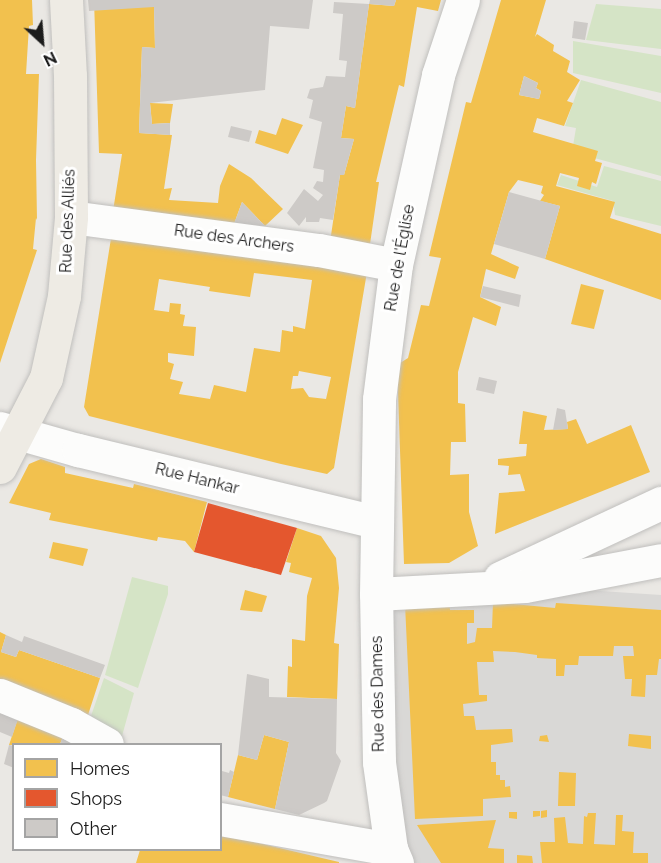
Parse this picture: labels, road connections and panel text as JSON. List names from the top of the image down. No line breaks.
{"streets":{"main road":["Rue des Alliés"],"street":["Rue des Archers","Rue de l'Église","Rue Hankar","Rue des Dames"]},"crossings":[["Rue des Alliés","Rue des Archers"],["Rue des Alliés","Rue Hankar"],["Rue des Archers","Rue de l'Église"],["Rue de l'Église","Rue Hankar"],["Rue de l'Église","Rue des Dames"],["Rue Hankar","Rue des Dames"]],"legend":["Homes","Shops","Other"],"north":"bottom right"}
